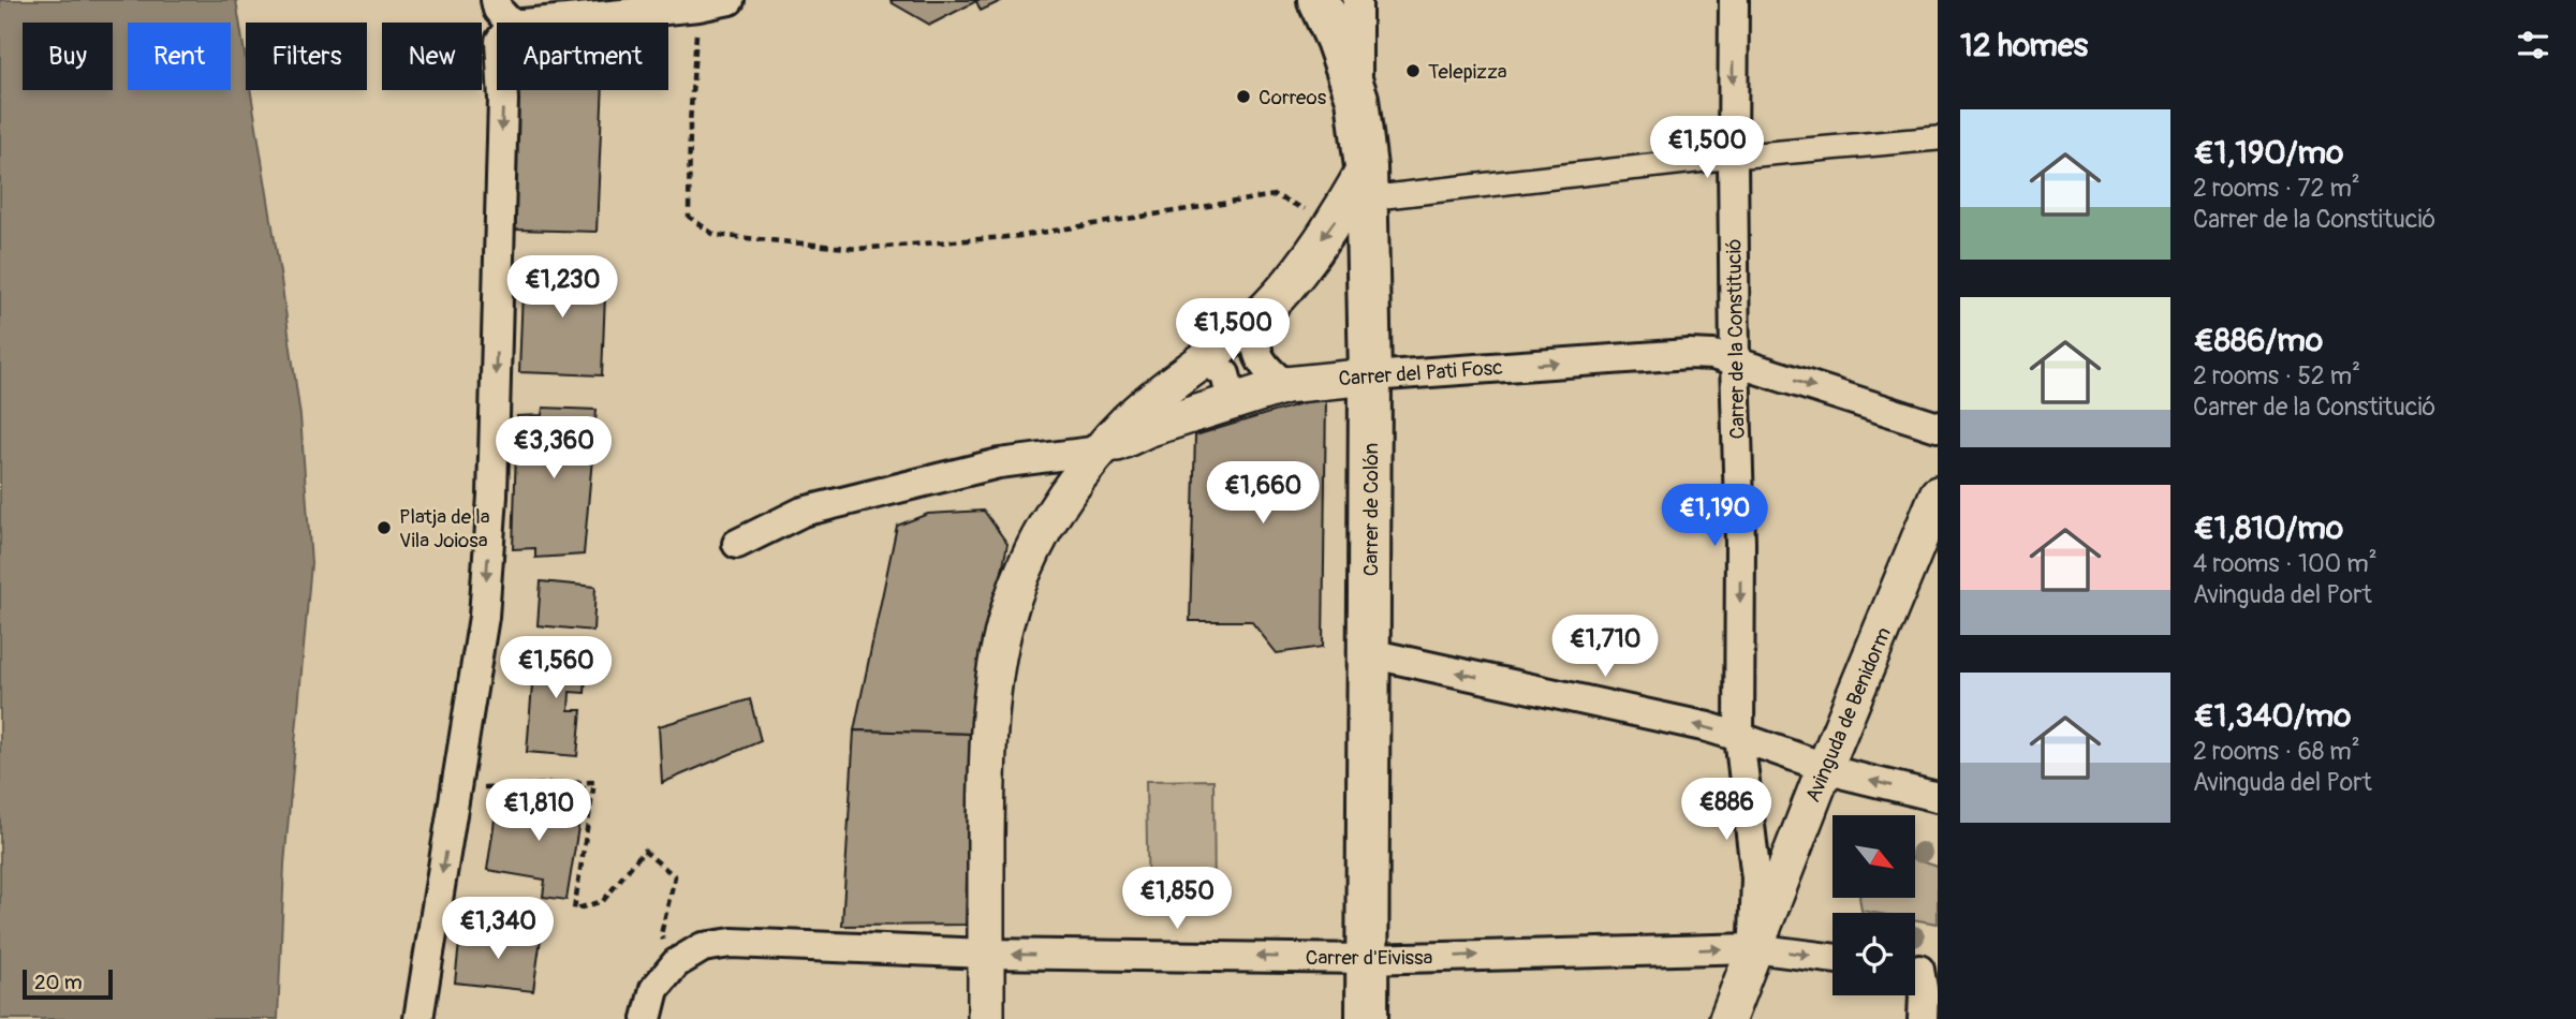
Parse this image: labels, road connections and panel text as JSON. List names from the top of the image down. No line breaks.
{"streets":{"main road":["Carrer de Colón"],"street":["Carrer de la Constitució","Carrer del Pati Fosc","Avinguda de Benidorm","Carrer d'Eivissa"]},"crossings":[["Carrer de la Constitució","Carrer del Pati Fosc"],["Carrer de la Constitució","Avinguda de Benidorm"],["Carrer de la Constitució","Carrer d'Eivissa"],["Carrer del Pati Fosc","Carrer de Colón"],["Carrer de Colón","Carrer d'Eivissa"],["Avinguda de Benidorm","Carrer d'Eivissa"]],"one_way":["Carrer de la Constitució"],"places":["Telepizza","Correos","Platja de la Vila Joiosa"],"scale_bar":"20 m","north":"bottom right","page":{"heading":"12 homes","chip":["Buy","Rent","Filters","New","Apartment"],"list":[{"name":"€1,190/mo","note":"2 rooms · 72 m² · Carrer de la Constitució"},{"name":"€886/mo","note":"2 rooms · 52 m² · Carrer de la Constitució"},{"name":"€1,810/mo","note":"4 rooms · 100 m² · Avinguda del Port"},{"name":"€1,340/mo","note":"2 rooms · 68 m² · Avinguda del Port"}],"price":["€1,500","€1,230","€1,500","€3,360","€1,660","€1,190","€1,710","€1,560","€886","€1,810","€1,850","€1,340"],"scale":"20 m"}}
